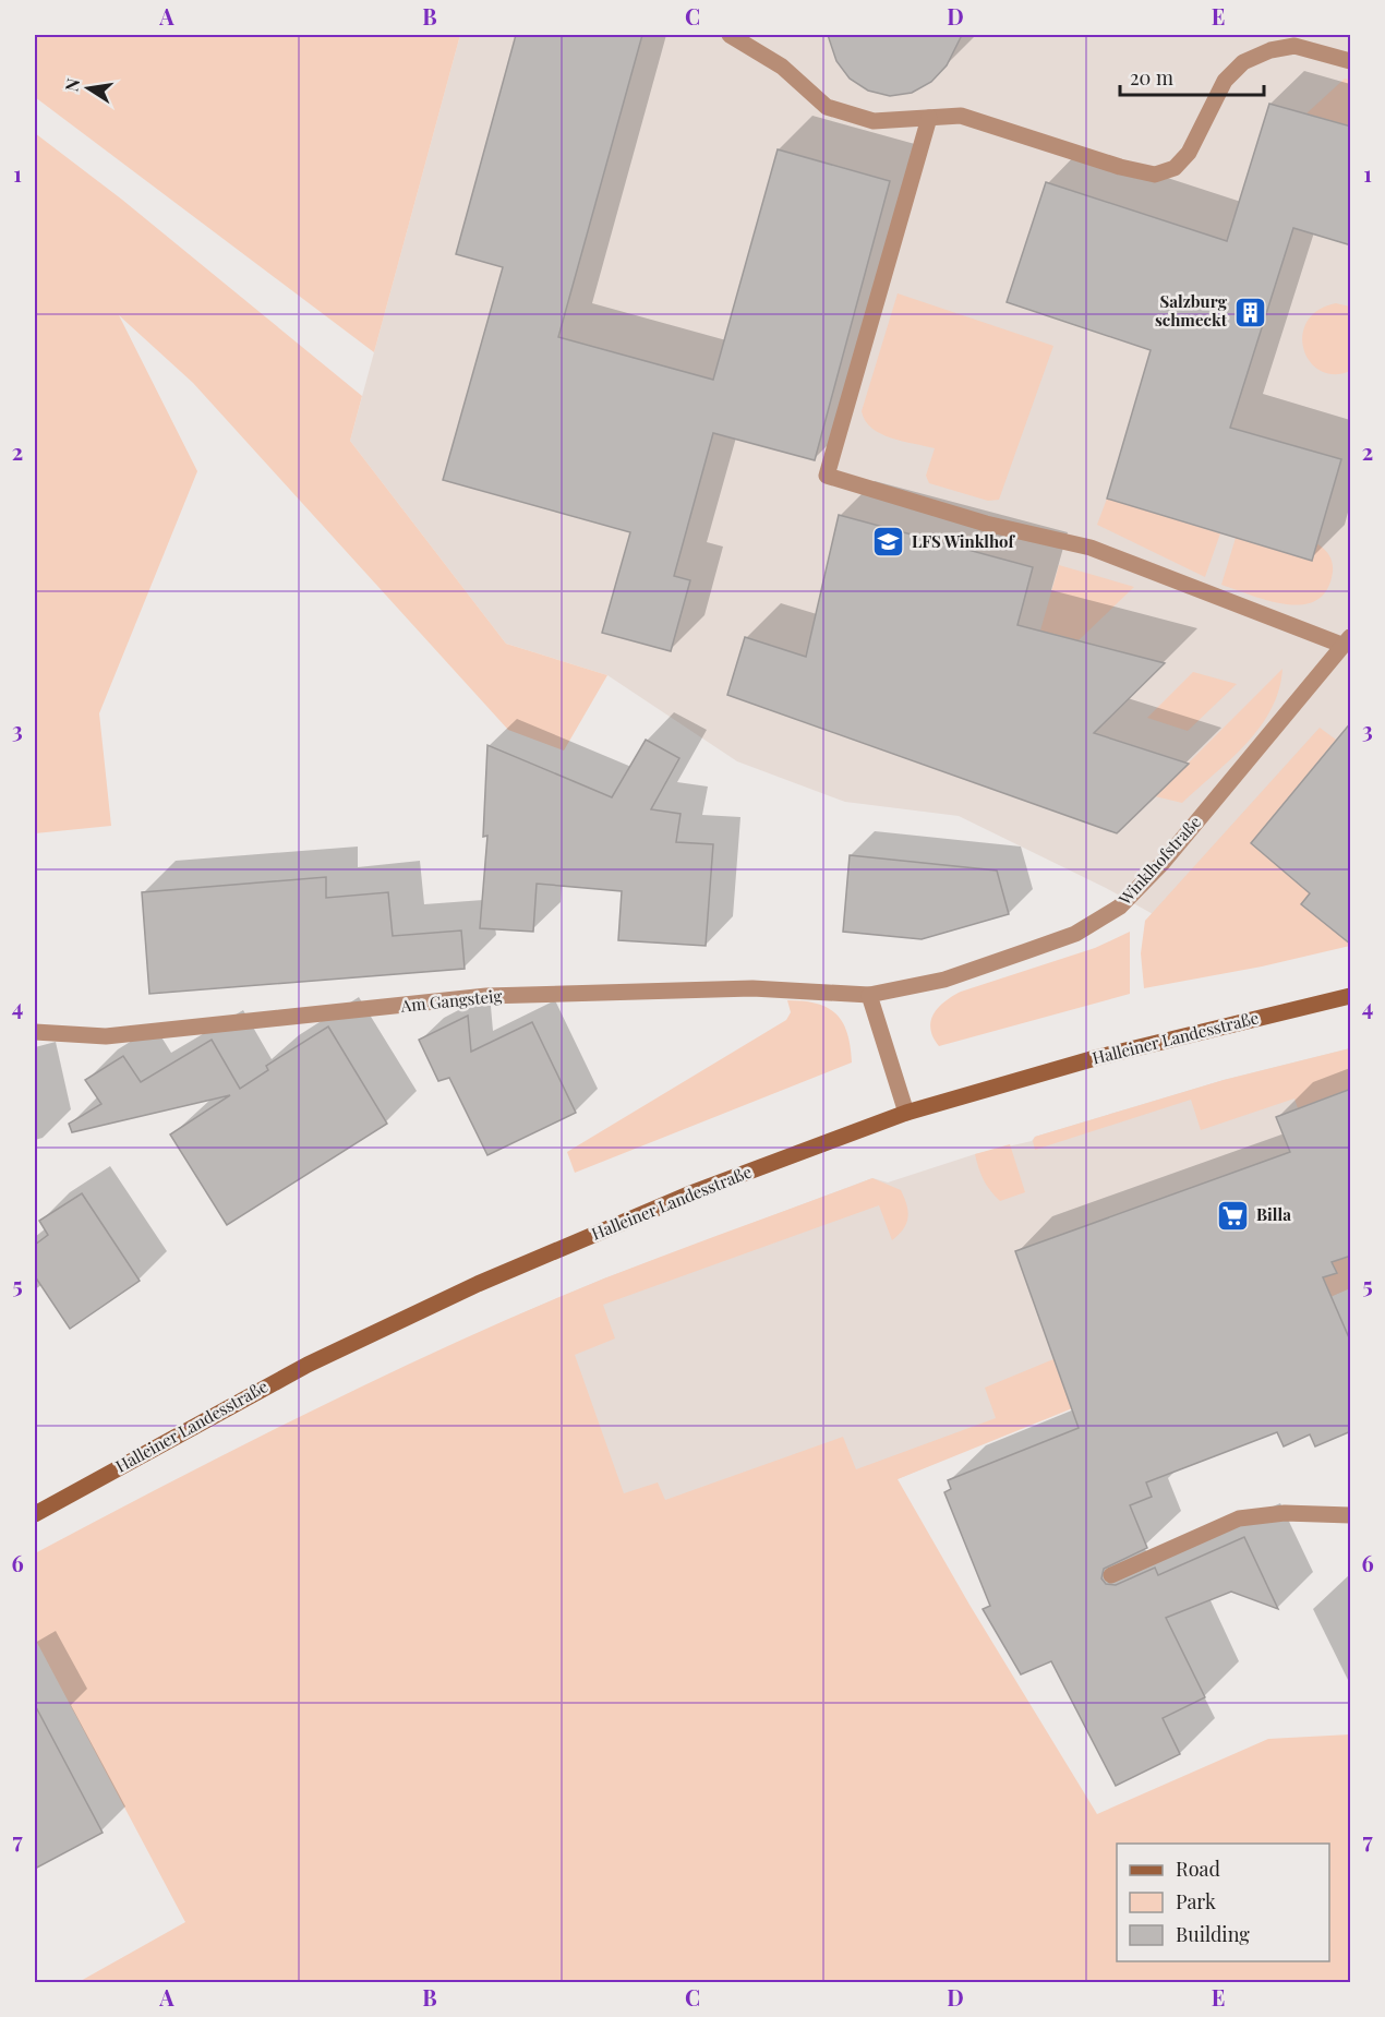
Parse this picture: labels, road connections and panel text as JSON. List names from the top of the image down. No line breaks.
{"streets":{"main road":["Halleiner Landesstraße"],"street":["Winklhofstraße","Am Gangsteig"]},"crossings":[["Winklhofstraße","Am Gangsteig"]],"places":{"building":["Salzburg schmeckt"],"school or university":["LFS Winklhof"],"supermarket":["Billa"]},"legend":["Road","Park","Building"],"scale_bar":"20 m","north":"left","grid":{"columns":["A","B","C","D","E"],"rows":["1","2","3","4","5","6","7"]}}
